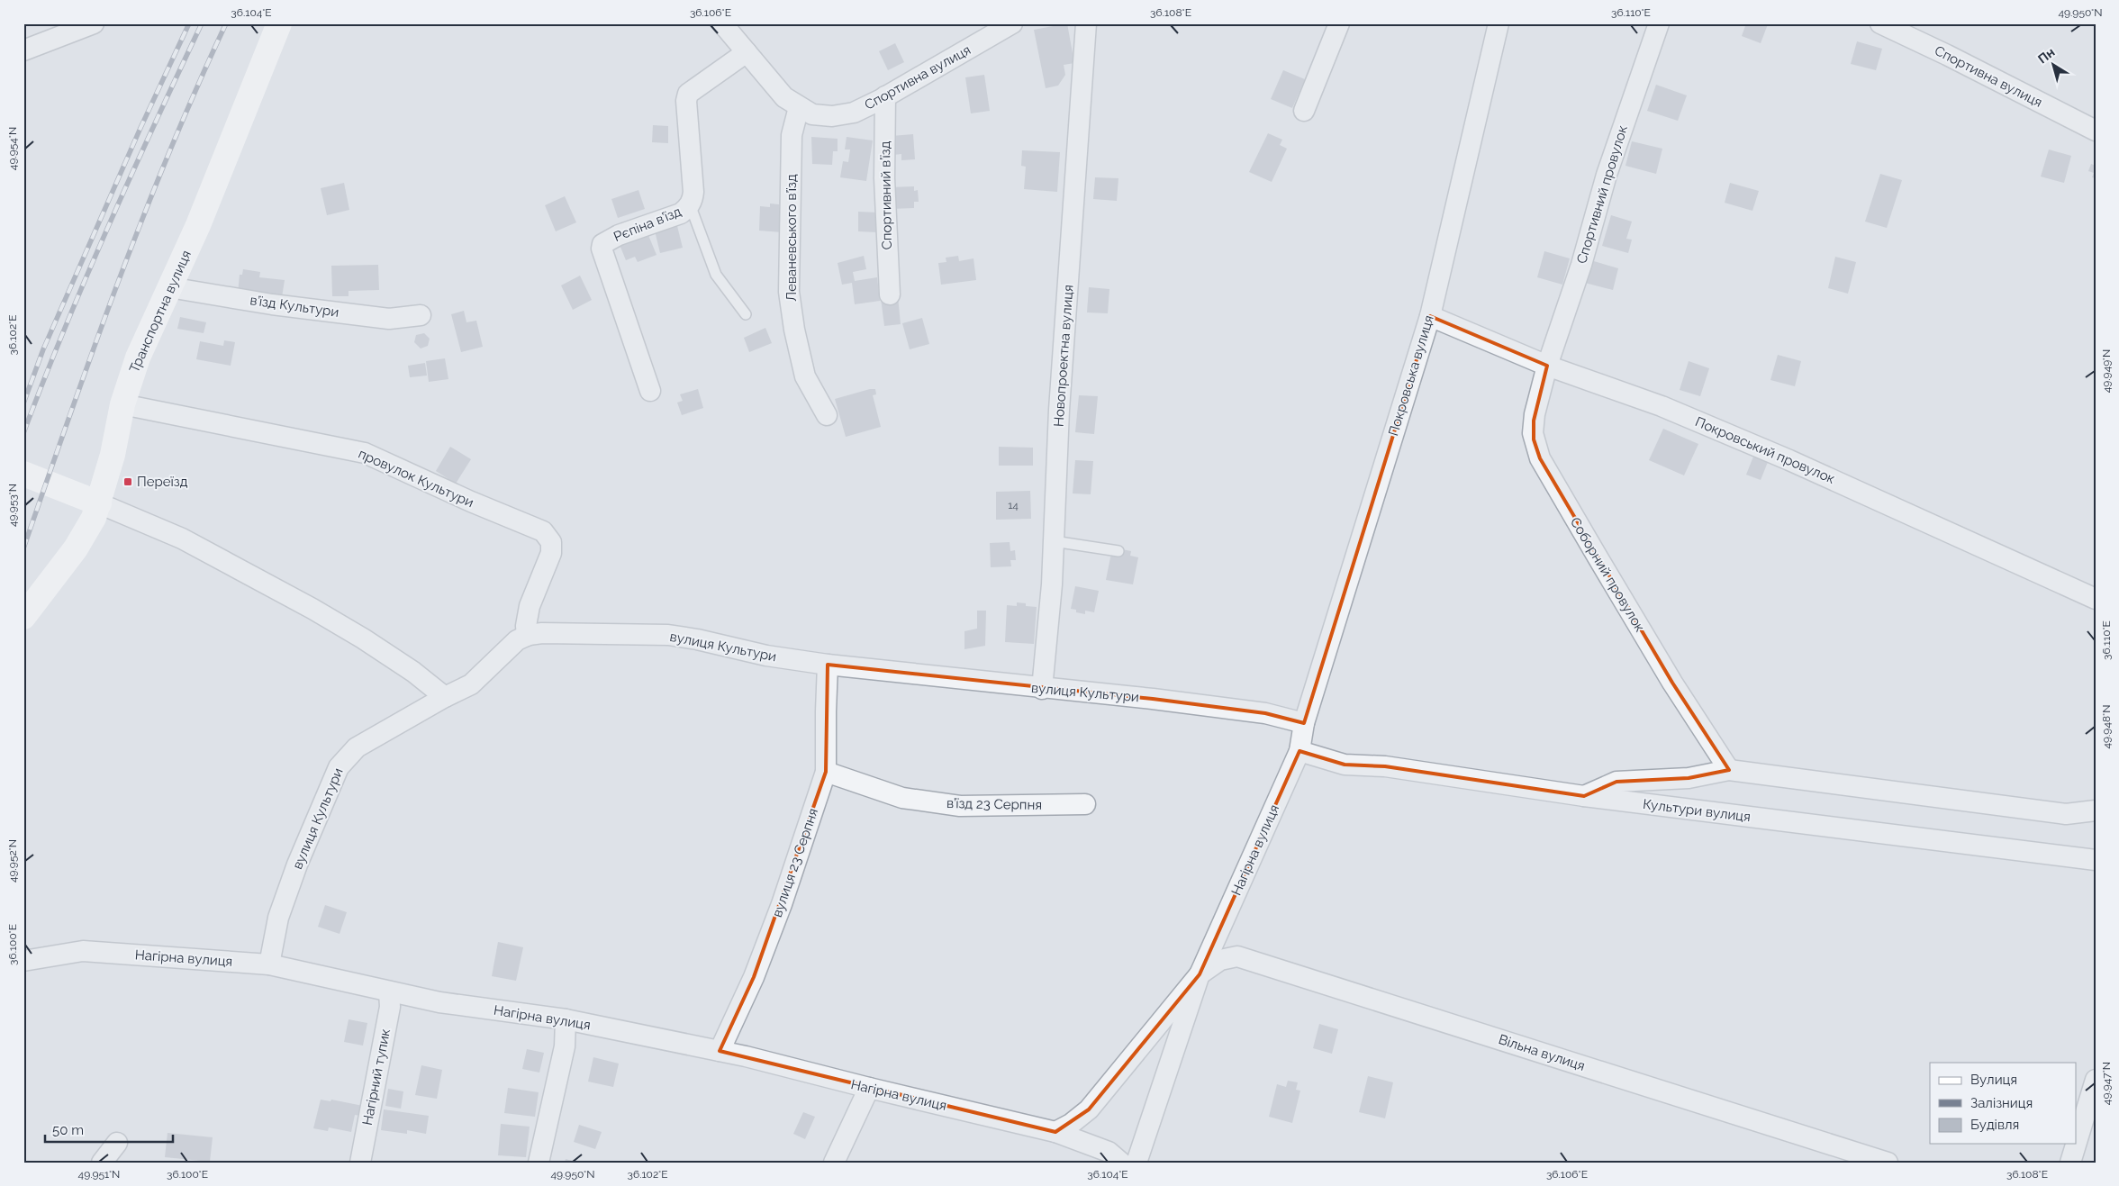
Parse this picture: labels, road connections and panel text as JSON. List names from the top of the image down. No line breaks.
{"streets":{"street":["Спортивна вулиця","Спортивний провулок","Спортивний в’їзд","Рєпіна в’їзд","Леваневського в’їзд","в’їзд Культури","Транспортна вулиця","Новопроектна вулиця","Покровська вулиця","Покровський провулок","провулок Культури","Соборний провулок","вулиця Культури","в’їзд 23 Серпня","Культури вулиця","Нагірна вулиця","вулиця 23 Серпня","Вільна вулиця","Нагірний тупик"]},"crossings":[["Спортивна вулиця","Спортивний в’їзд"],["Спортивна вулиця","Рєпіна в’їзд"],["Спортивна вулиця","Леваневського в’їзд"],["Спортивний провулок","Покровський провулок"],["Спортивний провулок","Соборний провулок"],["в’їзд Культури","Транспортна вулиця"],["Транспортна вулиця","провулок Культури"],["Новопроектна вулиця","вулиця Культури"],["Покровська вулиця","Покровський провулок"],["Покровська вулиця","вулиця Культури"],["Покровська вулиця","Нагірна вулиця"],["Покровський провулок","Соборний провулок"],["провулок Культури","вулиця Культури"],["вулиця Культури","Нагірна вулиця"],["вулиця Культури","вулиця 23 Серпня"],["в’їзд 23 Серпня","вулиця 23 Серпня"],["Культури вулиця","Нагірна вулиця"],["Нагірна вулиця","вулиця 23 Серпня"],["Нагірна вулиця","Вільна вулиця"],["Нагірна вулиця","Нагірний тупик"]],"places":{"transit":["Переїзд"]},"house_numbers":["14"],"legend":["Вулиця","Залізниця","Будівля"],"scale_bar":"50 m","north":"top left","coordinates":["36.104°E","36.106°E","36.108°E","36.110°E","49.950°N","49.954°N","36.102°E","49.949°N","49.953°N","49.948°N","49.952°N","36.100°E","49.947°N","49.951°N"]}
